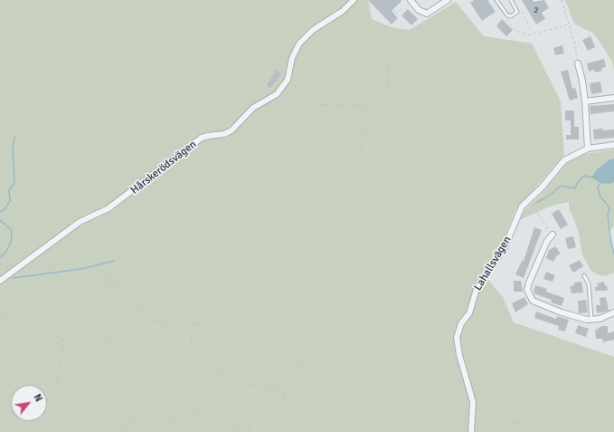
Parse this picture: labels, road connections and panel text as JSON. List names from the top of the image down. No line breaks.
{"streets":{"street":["Hårskerödsvägen","Lahallsvägen"]},"house_numbers":["2"],"north":"top right"}
